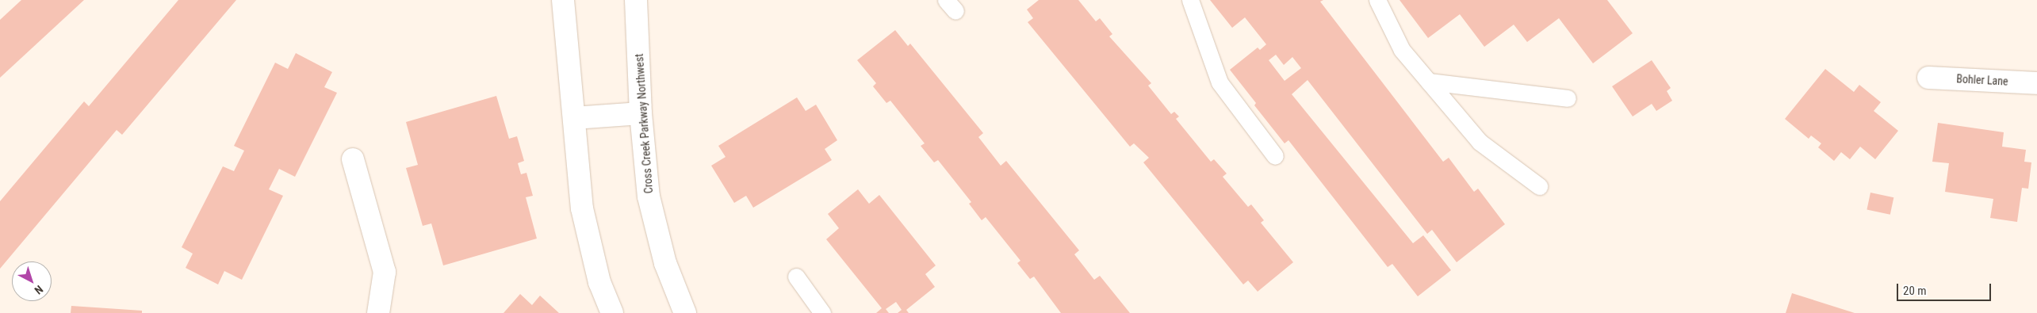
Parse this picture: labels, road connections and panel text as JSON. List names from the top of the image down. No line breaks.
{"streets":{"street":["Bohler Lane","Cross Creek Parkway Northwest"]},"scale_bar":"20 m","north":"bottom right"}
